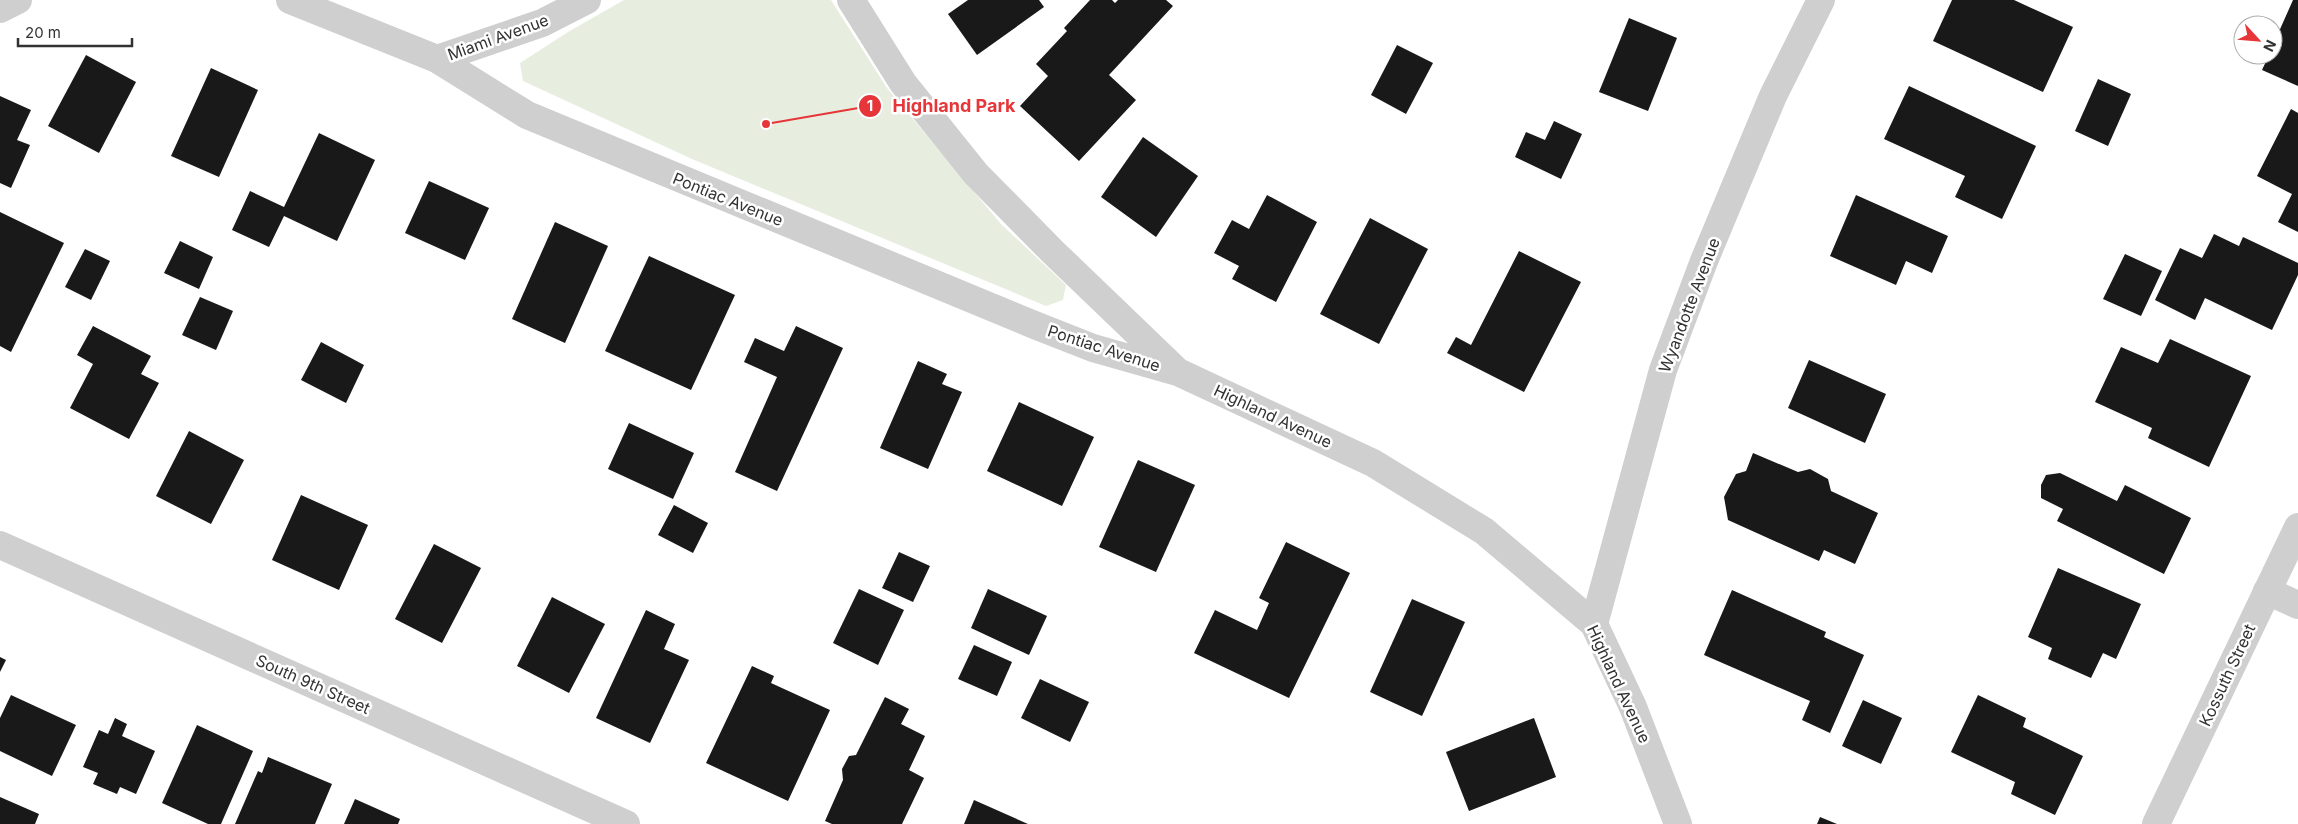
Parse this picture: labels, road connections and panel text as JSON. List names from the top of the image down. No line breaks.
{"streets":{"street":["Miami Avenue","Pontiac Avenue","Wyandotte Avenue","Highland Avenue","Kossuth Street","South 9th Street"]},"crossings":[["Miami Avenue","Pontiac Avenue"],["Pontiac Avenue","Highland Avenue"],["Wyandotte Avenue","Highland Avenue"]],"places":["Highland Park"],"scale_bar":"20 m","north":"bottom right"}
